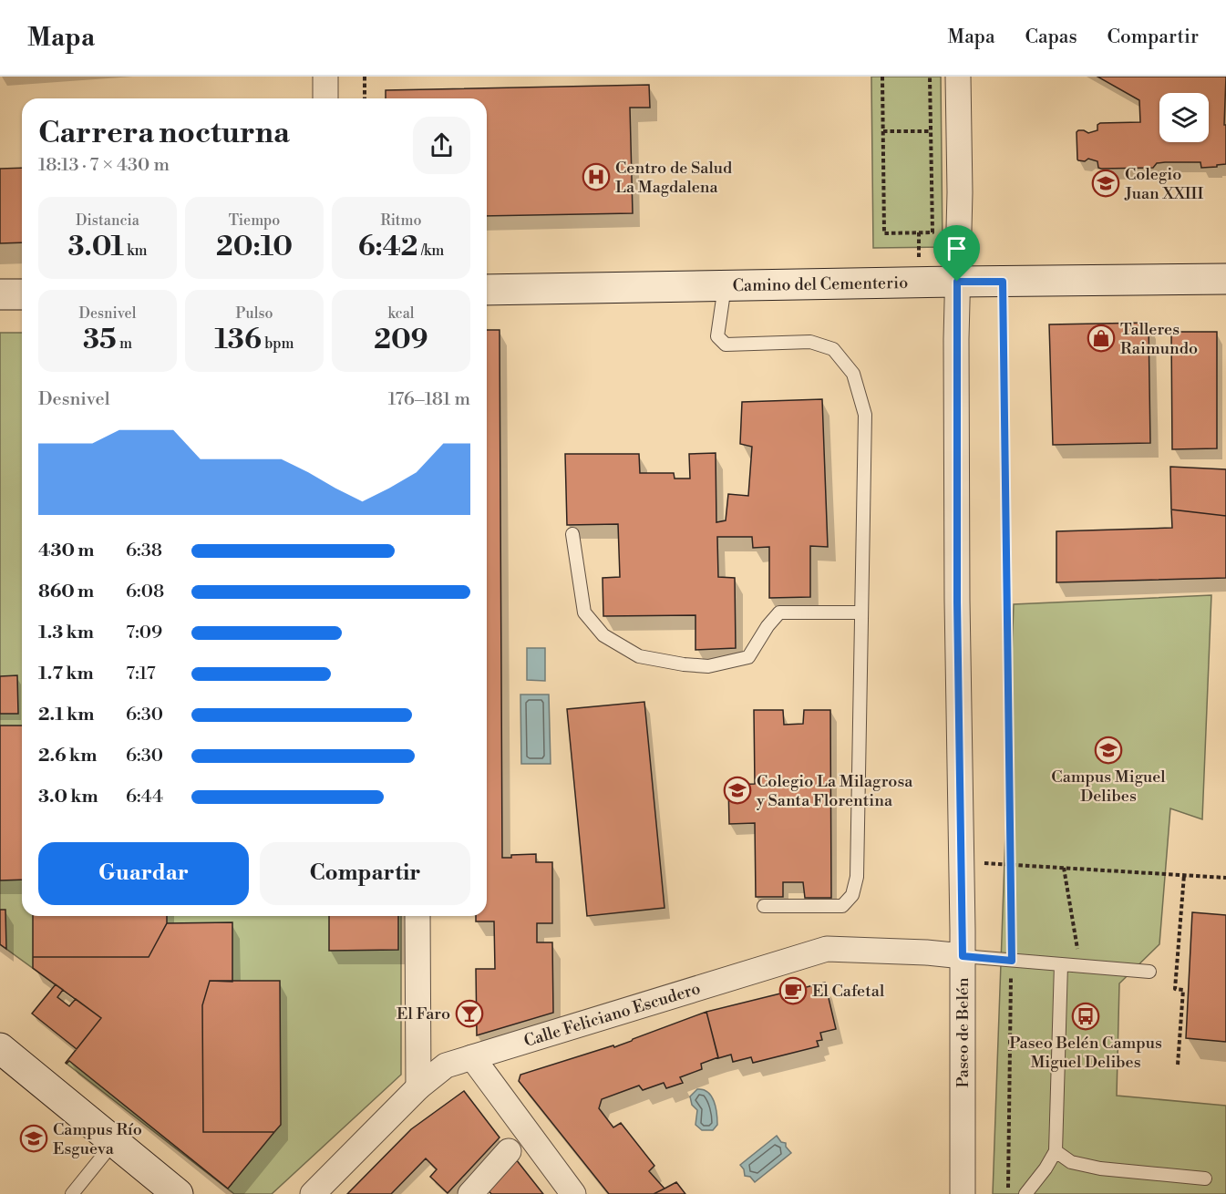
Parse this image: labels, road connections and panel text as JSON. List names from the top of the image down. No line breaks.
{"streets":{"main road":["Camino del Cementerio"],"street":["Calle Feliciano Escudero","Paseo de Belén"]},"crossings":[["Camino del Cementerio","Paseo de Belén"],["Calle Feliciano Escudero","Paseo de Belén"]],"places":{"hospital":["Centro de Salud La Magdalena"],"school or university":["Colegio Juan XXIII","Campus Miguel Delibes","Colegio La Milagrosa y Santa Florentina","Campus Río Esgueva"],"shop":["Talleres Raimundo"],"cafe":["El Cafetal"],"bar":["El Faro"],"bus stop":["Paseo Belén Campus Miguel Delibes"]},"page":{"header":"Mapa","nav":["Mapa","Capas","Compartir"],"heading":["Carrera nocturna","18:13 · 7 × 430 m"],"stats":[["Distancia","3.01 km"],["Tiempo","20:10"],["Ritmo","6:42 /km"],["Desnivel","35 m"],["Pulso","136 bpm"],["kcal","209"]],"chart":["Desnivel","176–181 m"],"list":[{"name":"430 m","note":"6:38"},{"name":"860 m","note":"6:08"},{"name":"1.3 km","note":"7:09"},{"name":"1.7 km","note":"7:17"},{"name":"2.1 km","note":"6:30"},{"name":"2.6 km","note":"6:30"},{"name":"3.0 km","note":"6:44"}],"buttons":["Guardar","Compartir"]}}
